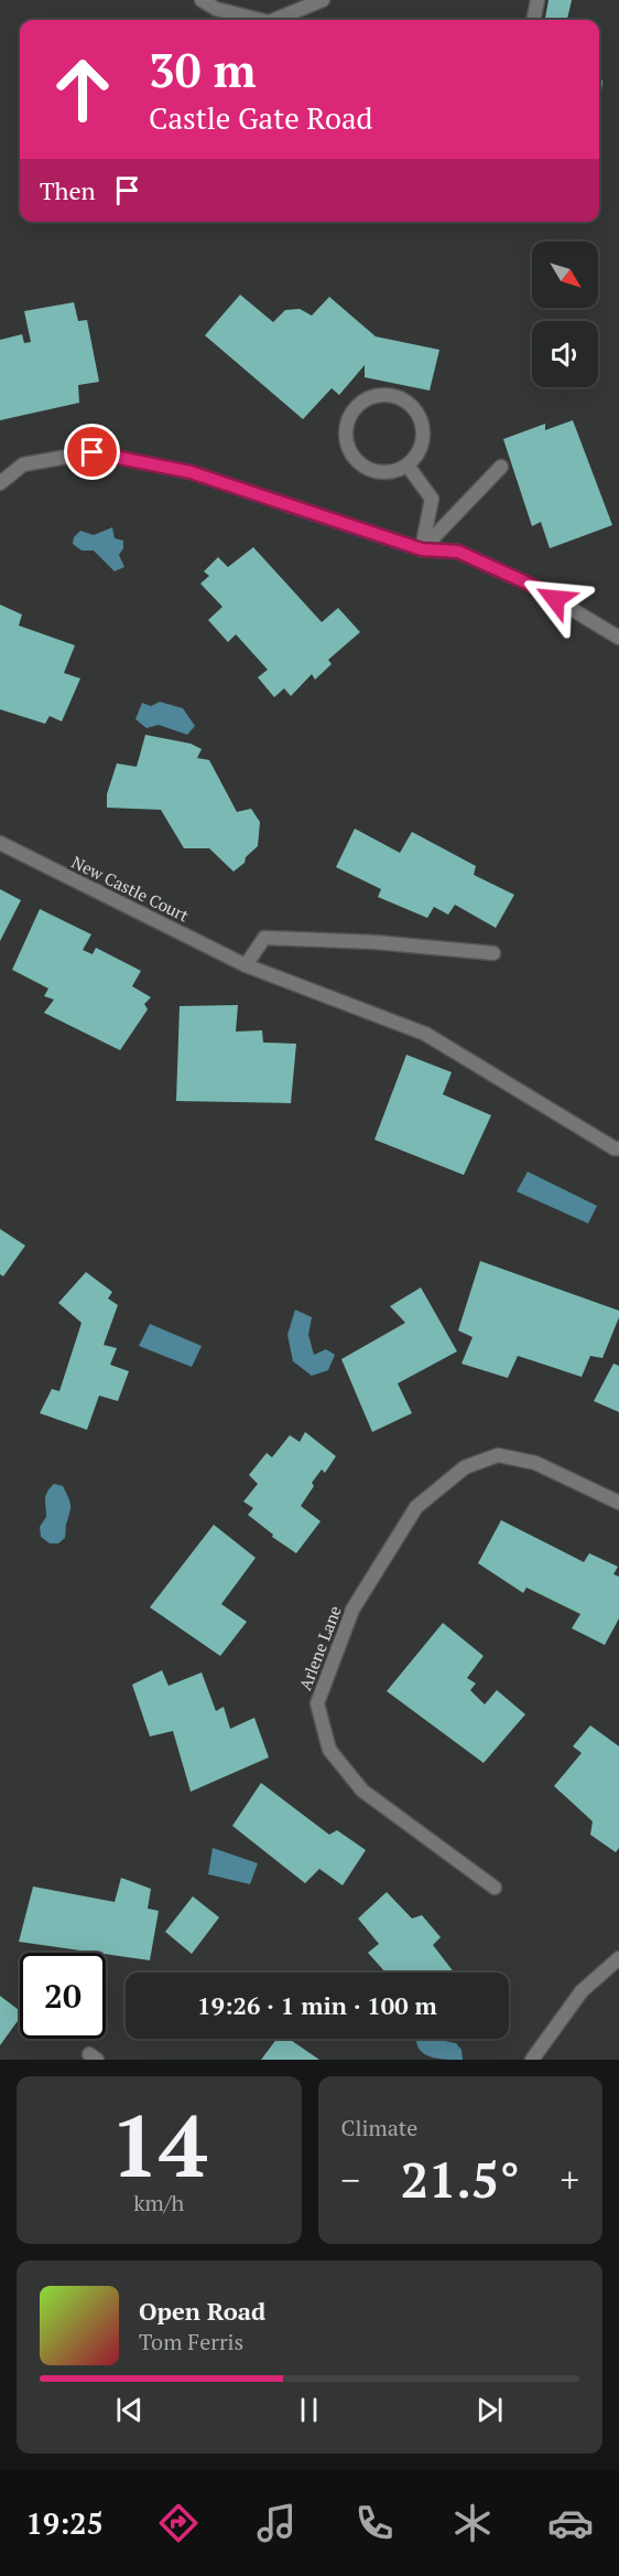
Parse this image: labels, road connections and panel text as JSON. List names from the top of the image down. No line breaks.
{"streets":{"street":["New Castle Court","Arlene Lane"]},"north":"bottom right","page":{"turn":["30 m","Castle Gate Road"],"then":"Then","limit":"20","trip":"19:26 · 1 min · 100 m","tile":[["14","km/h"],"Climate"],"heat":["−","21.5°","+"],"song":["Open Road","Tom Ferris"],"tabs":"19:25"}}
